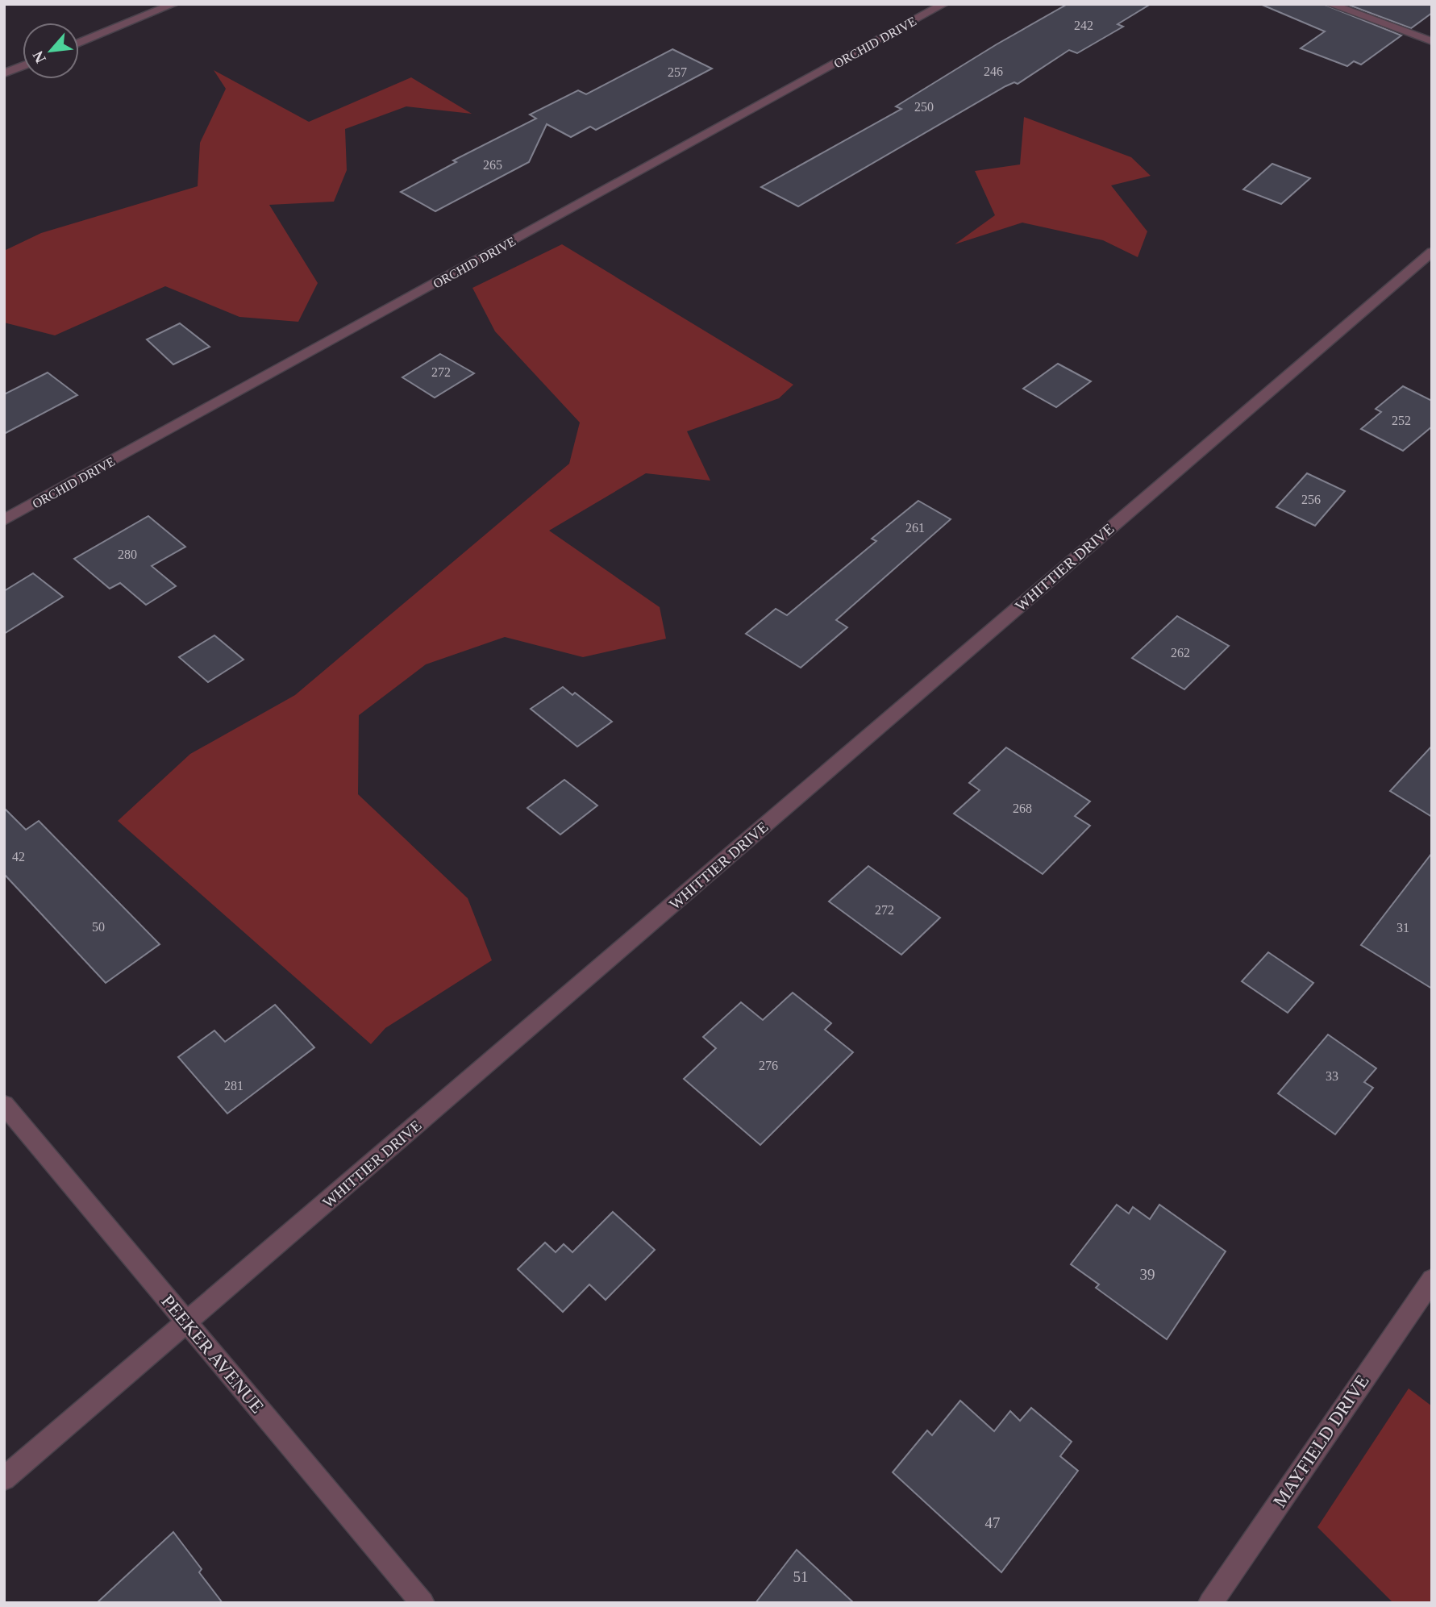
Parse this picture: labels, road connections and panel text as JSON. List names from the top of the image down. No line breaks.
{"streets":{"street":["ORCHID DRIVE","WHITTIER DRIVE","PEEKER AVENUE","MAYFIELD DRIVE"]},"crossings":[["WHITTIER DRIVE","PEEKER AVENUE"]],"house_numbers":["242","246","257","250","265","272","252","256","261","280","262","268","42","272","50","31","276","33","281","39","47","51"],"north":"bottom left"}
